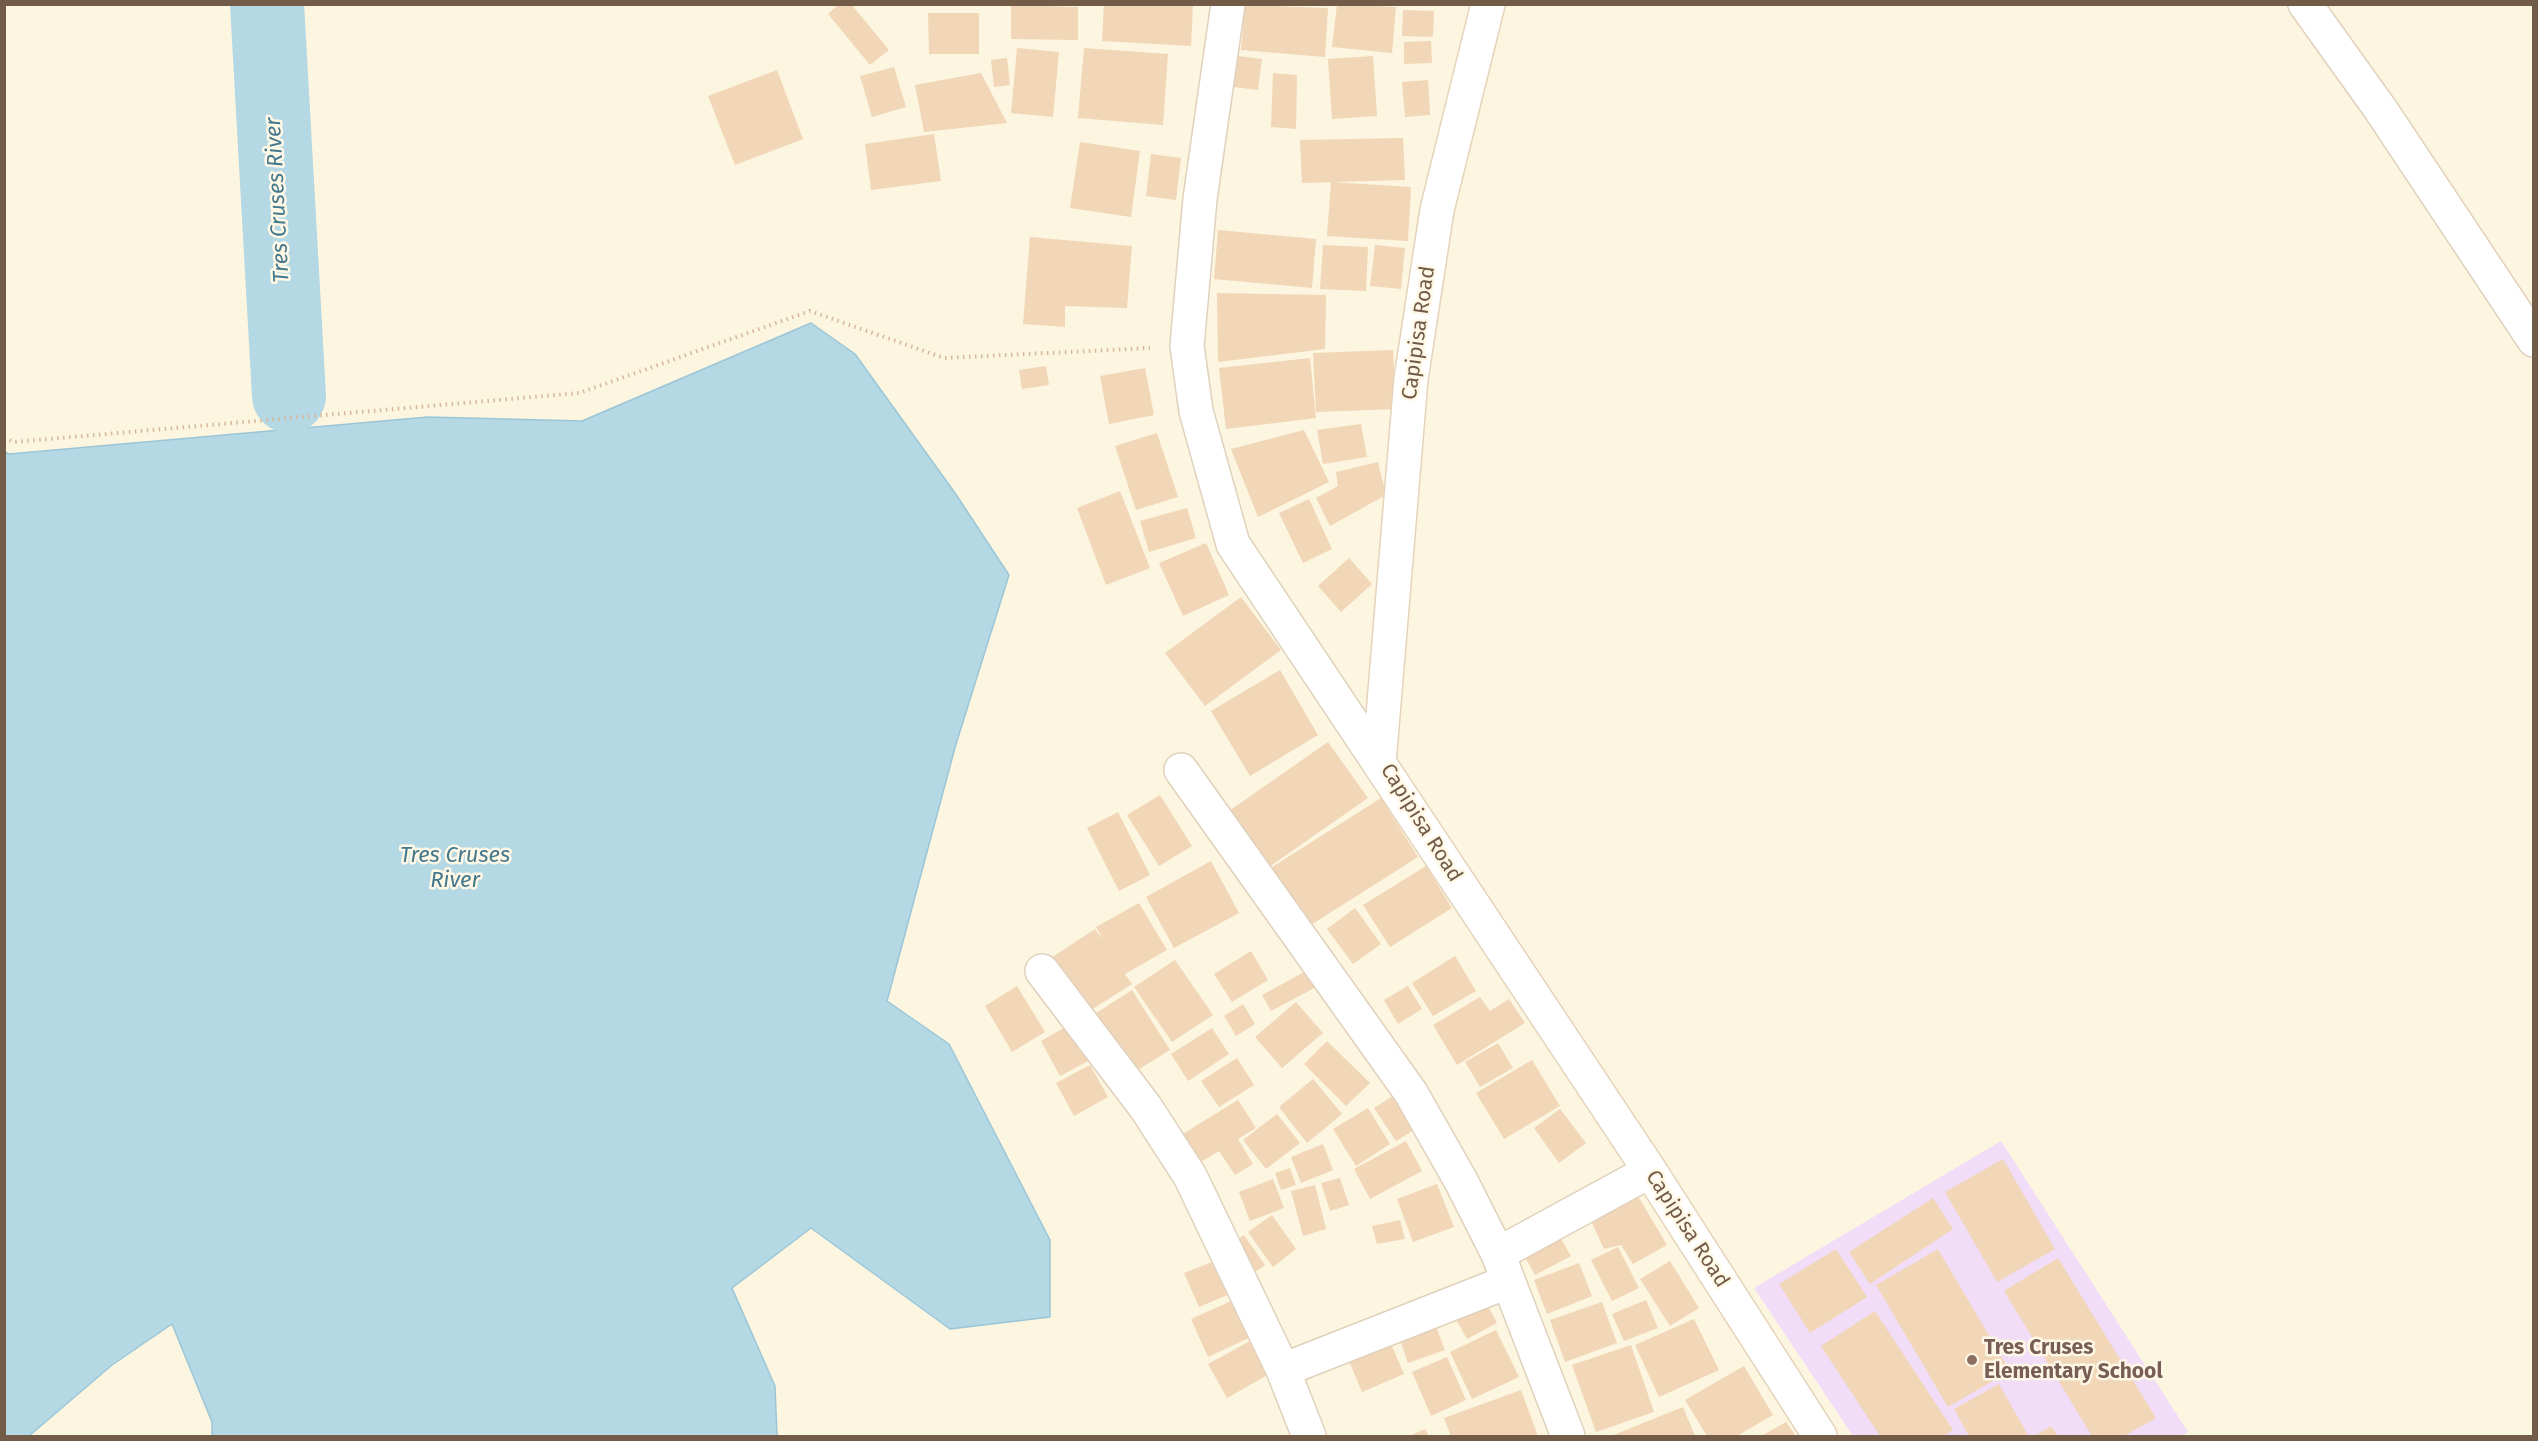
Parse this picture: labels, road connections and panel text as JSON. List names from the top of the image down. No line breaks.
{"streets":{"street":["Capipisa Road"]},"water":["Tres Cruses River"],"places":["Tres Cruses Elementary School"]}
